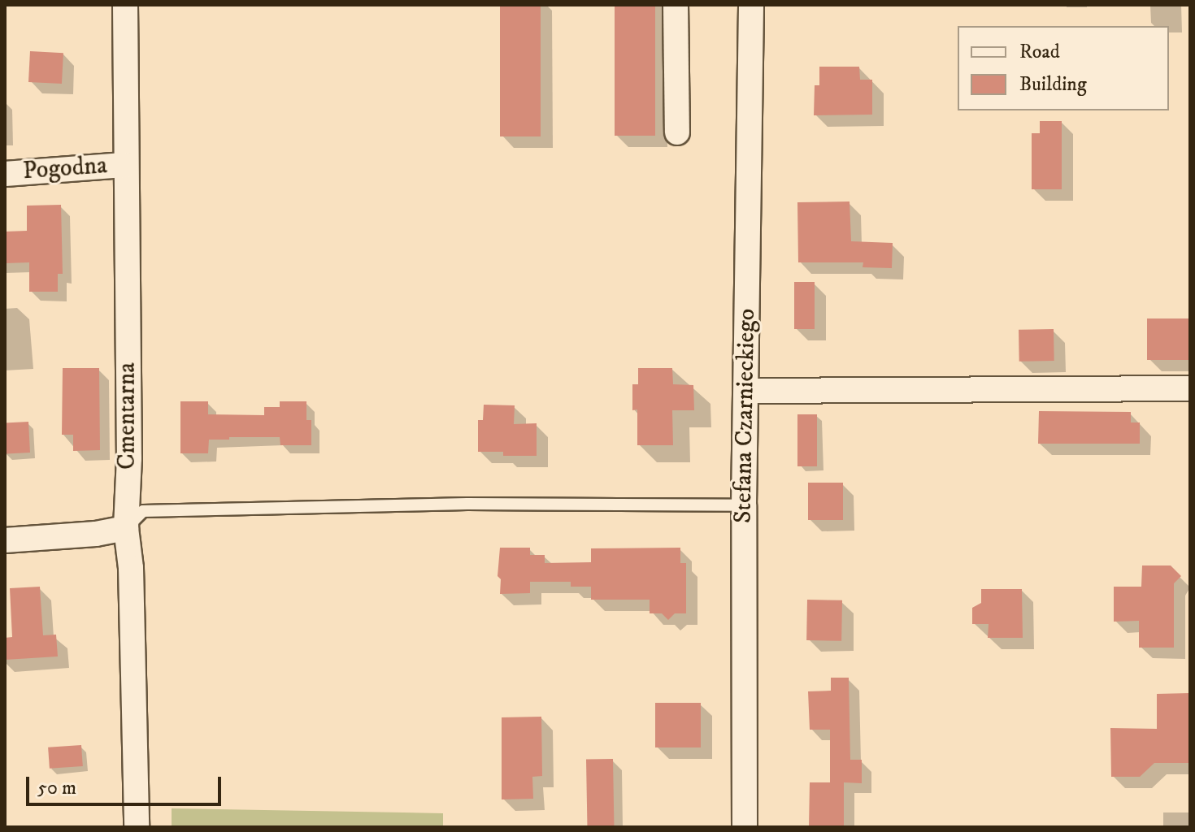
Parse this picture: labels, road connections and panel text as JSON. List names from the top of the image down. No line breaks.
{"streets":{"street":["Pogodna","Cmentarna","Stefana Czarnieckiego"]},"crossings":[["Pogodna","Cmentarna"]],"legend":["Road","Building"],"scale_bar":"50 m"}
